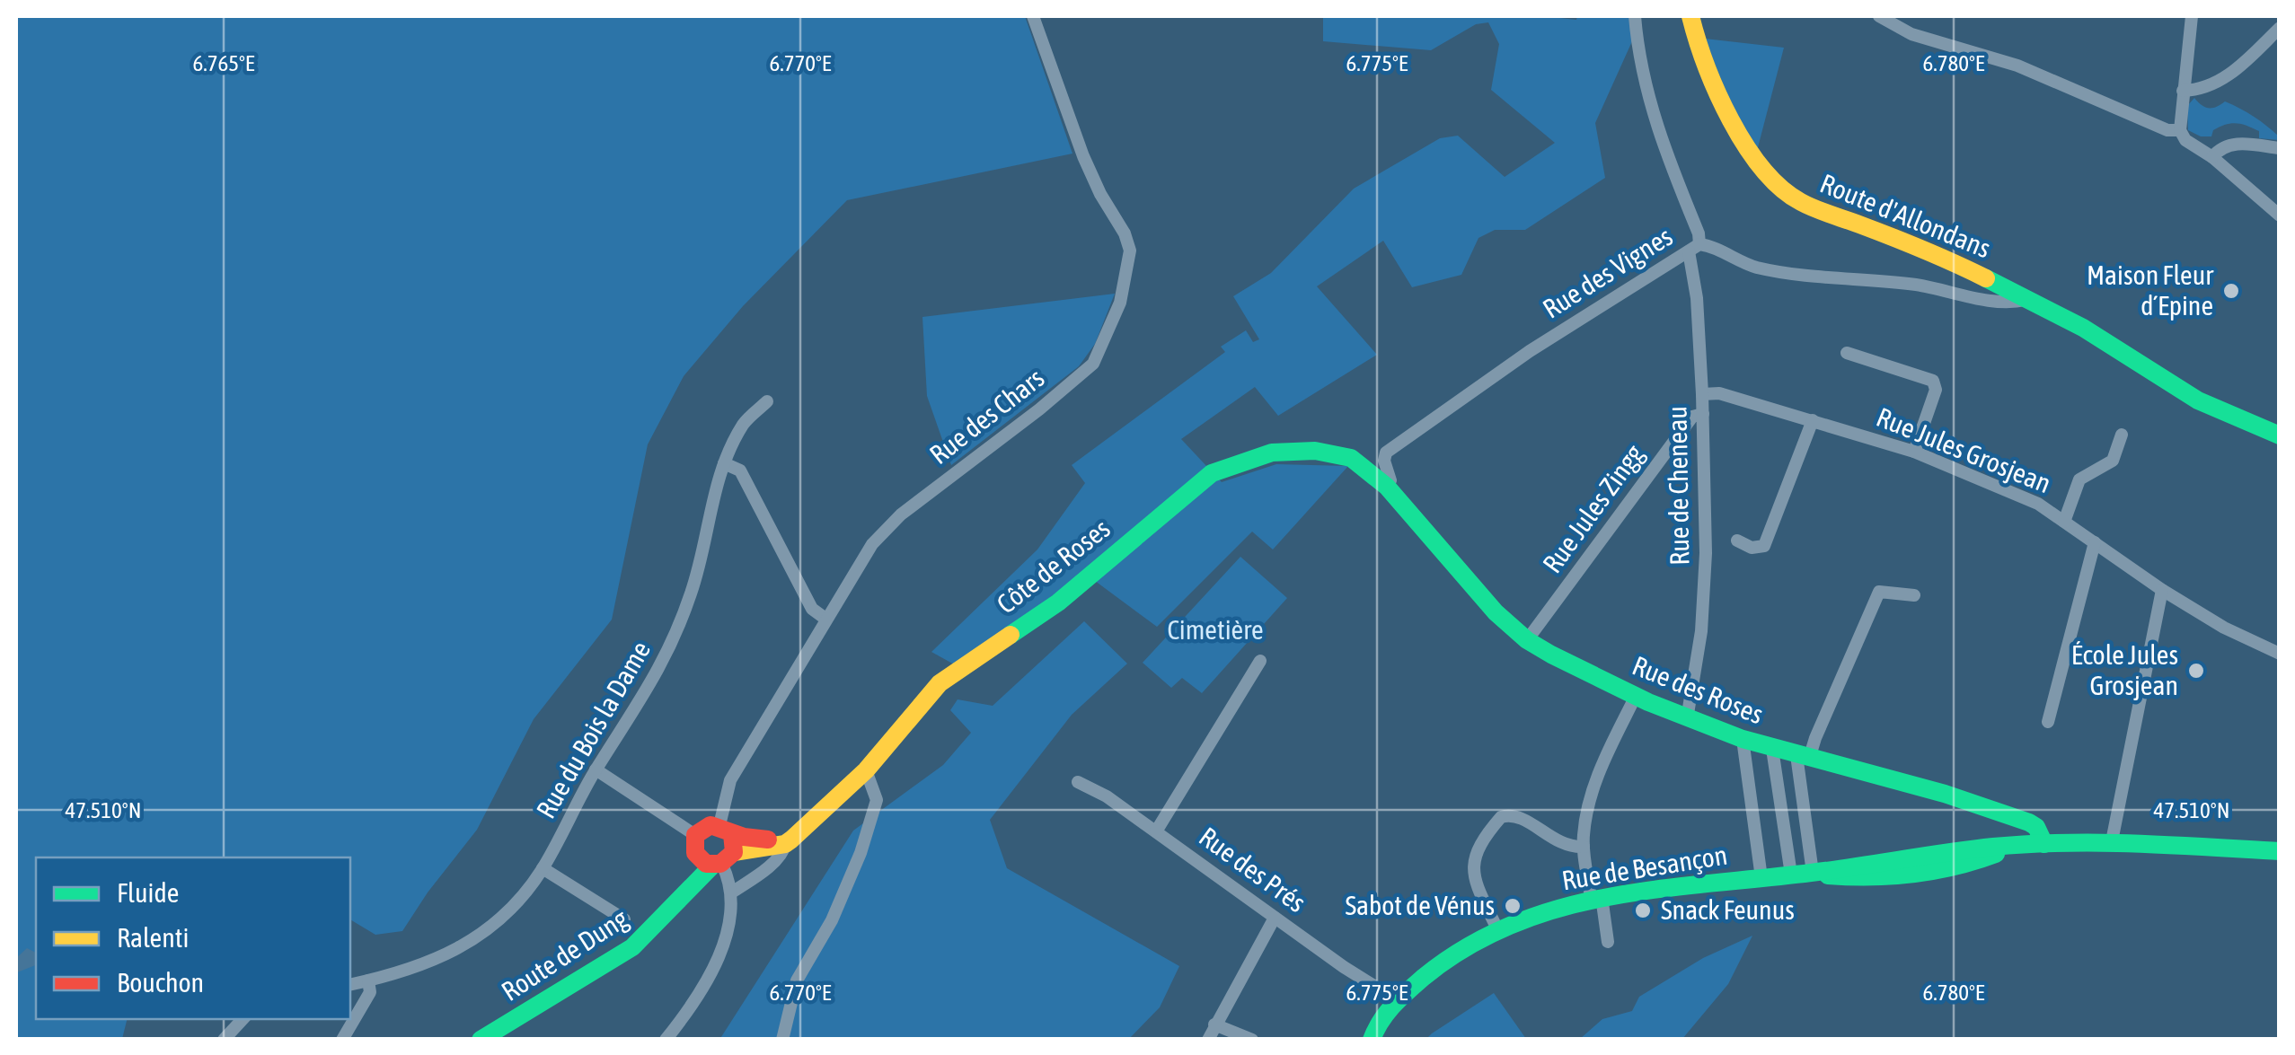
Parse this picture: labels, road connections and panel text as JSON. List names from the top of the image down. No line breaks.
{"streets":{"street":["Route d'Allondans","Rue des Vignes","Rue des Chars","Rue Jules Grosjean","Rue de Cheneau","Rue Jules Zingg","Côte de Roses","Rue des Roses","Rue du Bois la Dame","Rue de Besançon","Rue des Prés","Route de Dung"]},"crossings":[["Route d'Allondans","Rue des Vignes"],["Rue des Vignes","Rue de Cheneau"],["Rue des Vignes","Côte de Roses"],["Rue des Vignes","Rue des Roses"],["Rue des Chars","Route de Dung"],["Rue Jules Grosjean","Rue de Cheneau"],["Rue de Cheneau","Rue Jules Zingg"],["Rue de Cheneau","Rue des Roses"],["Rue Jules Zingg","Rue des Roses"],["Côte de Roses","Rue des Roses"],["Rue des Roses","Rue de Besançon"],["Rue de Besançon","Rue des Prés"]],"parks":["Cimetière"],"places":["Maison Fleur d´Epine","École Jules Grosjean","Sabot de Vénus","Snack Feunus"],"legend":["Fluide","Ralenti","Bouchon"],"coordinates":["6.765°E","6.770°E","6.775°E","6.780°E","47.510°N"]}
